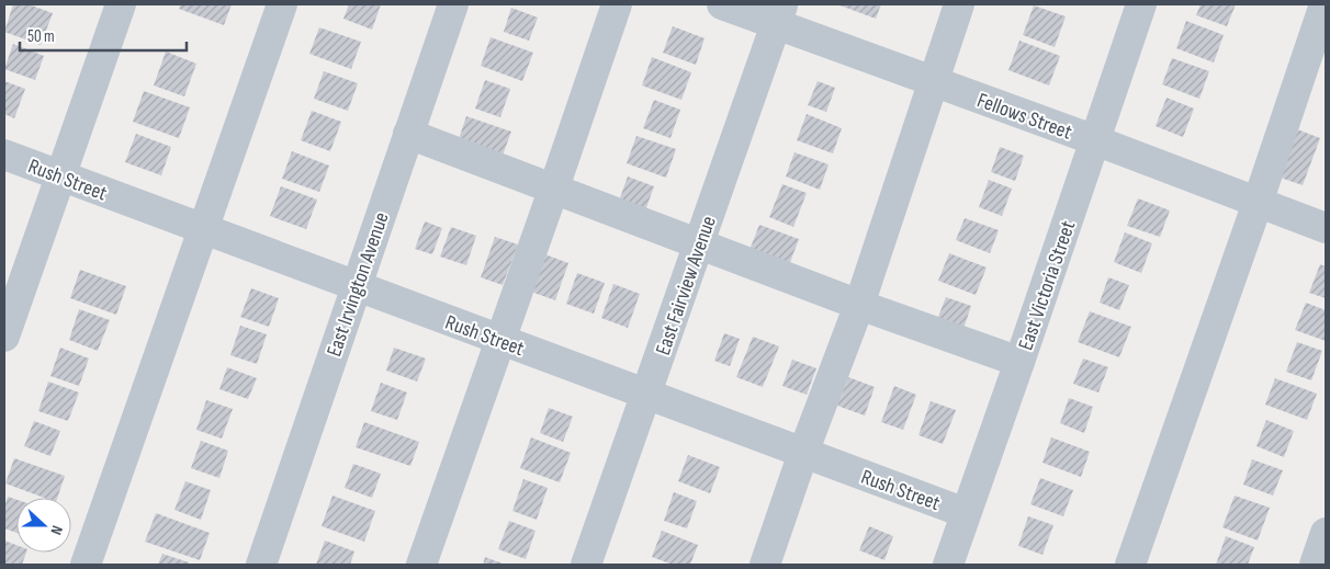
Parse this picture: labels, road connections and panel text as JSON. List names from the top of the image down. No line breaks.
{"streets":{"street":["Fellows Street","Rush Street","East Irvington Avenue","East Fairview Avenue","East Victoria Street"]},"crossings":[["Fellows Street","East Fairview Avenue"],["Fellows Street","East Victoria Street"],["Rush Street","East Irvington Avenue"],["Rush Street","East Fairview Avenue"],["Rush Street","East Victoria Street"]],"scale_bar":"50 m","north":"right"}
